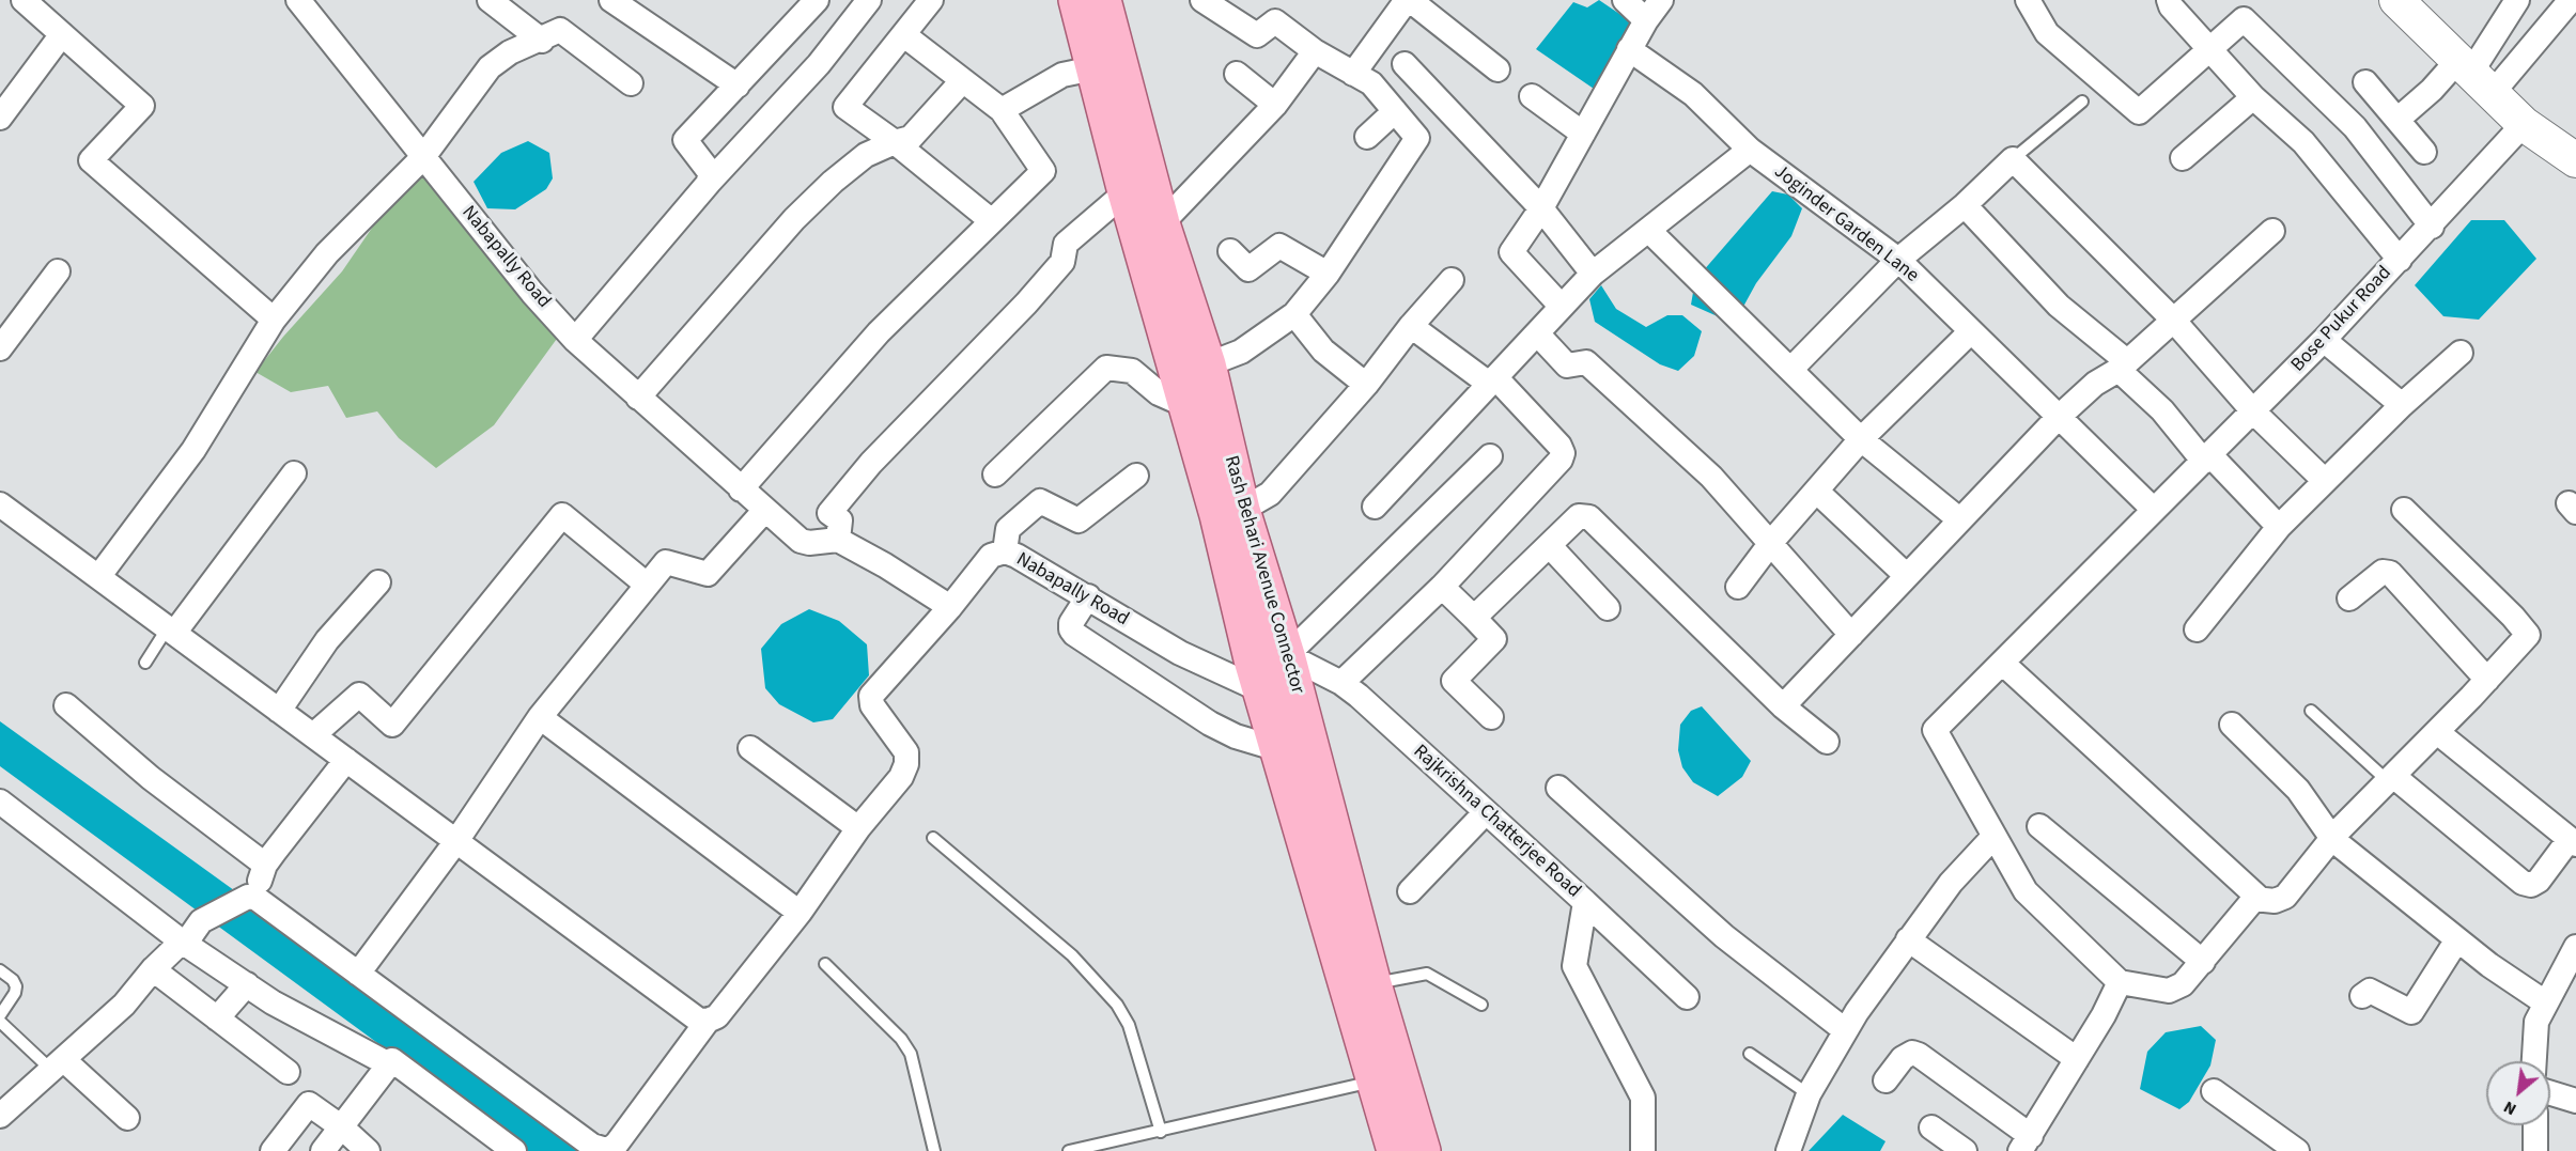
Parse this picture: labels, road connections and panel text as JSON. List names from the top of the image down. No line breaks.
{"streets":{"main road":["Rash Behari Avenue Connector"],"street":["Joginder Garden Lane","Nabapally Road","Bose Pukur Road","Rajkrishna Chatterjee Road"]},"crossings":[["Joginder Garden Lane","Bose Pukur Road"],["Nabapally Road","Rash Behari Avenue Connector"],["Rash Behari Avenue Connector","Rajkrishna Chatterjee Road"]],"north":"bottom left"}
